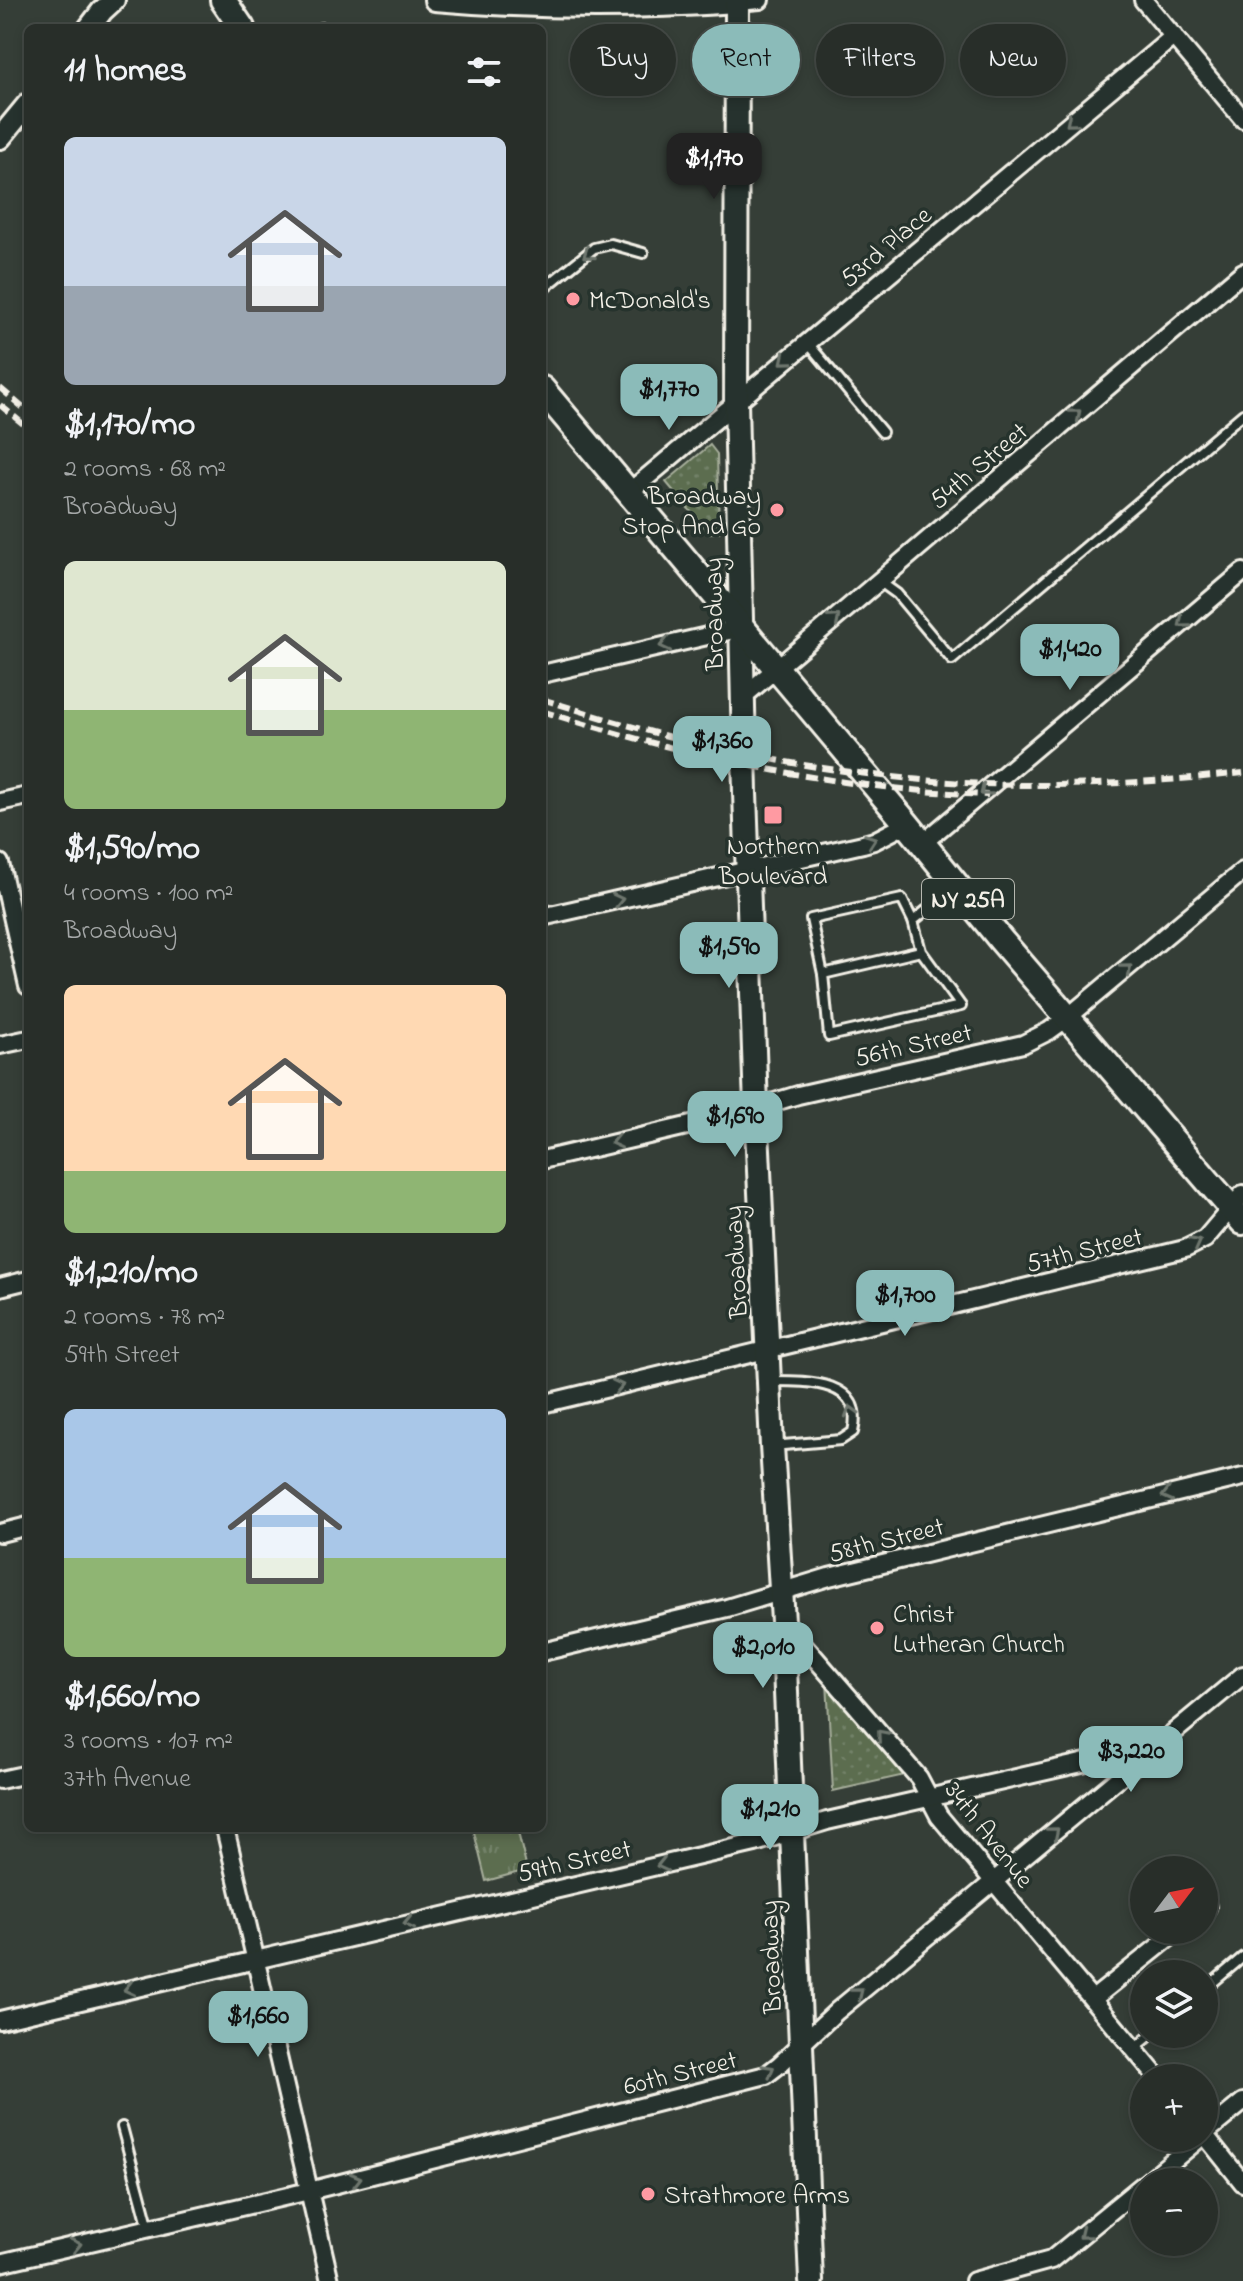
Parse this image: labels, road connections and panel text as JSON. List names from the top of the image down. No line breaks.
{"streets":{"main road":["Broadway","NY 25A"],"street":["53rd Place","54th Street","56th Street","57th Street","58th Street","34th Avenue","59th Street","60th Street"]},"crossings":[["53rd Place","Broadway"],["53rd Place","NY 25A"],["54th Street","Broadway"],["54th Street","NY 25A"],["Broadway","NY 25A"],["Broadway","56th Street"],["Broadway","57th Street"],["Broadway","58th Street"],["Broadway","34th Avenue"],["Broadway","59th Street"],["Broadway","60th Street"],["NY 25A","56th Street"],["NY 25A","57th Street"],["34th Avenue","59th Street"],["34th Avenue","60th Street"],["59th Street","60th Street"]],"one_way":["53rd Place","54th Street","57th Street","58th Street","34th Avenue","59th Street","60th Street"],"places":{"other":["McDonald's","Broadway Stop And Go","Christ Lutheran Church","Strathmore Arms"],"transit":["Northern Boulevard"]},"north":"top right","page":{"chip":["Buy","Rent","Filters","New"],"heading":"11 homes","list":[{"name":"$1,170/mo","note":"2 rooms · 68 m² · Broadway"},{"name":"$1,590/mo","note":"4 rooms · 100 m² · Broadway"},{"name":"$1,210/mo","note":"2 rooms · 78 m² · 59th Street"},{"name":"$1,660/mo","note":"3 rooms · 107 m² · 37th Avenue"}],"price":["$1,170","$1,770","$1,420","$1,360","$1,590","$1,690","$1,700","$2,010","$3,220","$1,210","$1,660"],"map_buttons":["+","−"]}}
